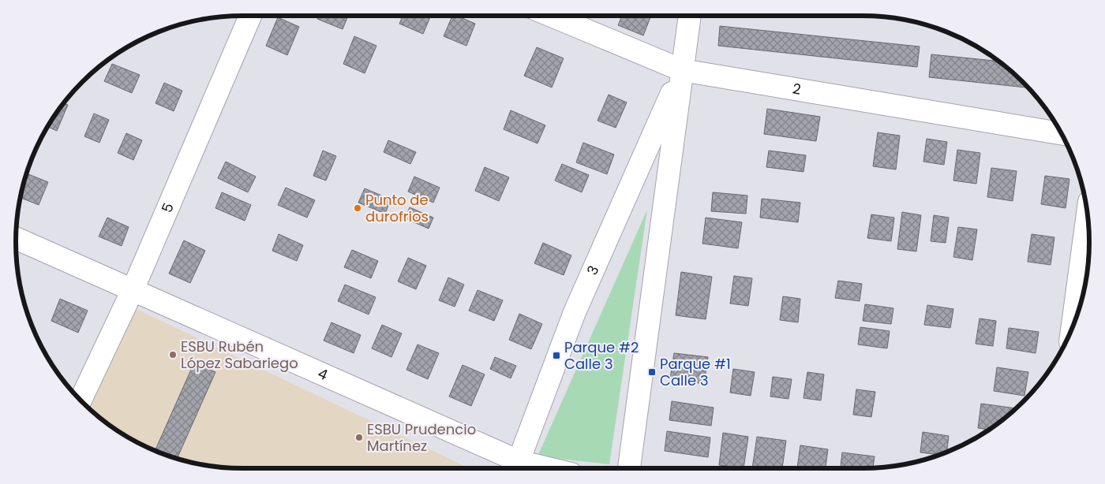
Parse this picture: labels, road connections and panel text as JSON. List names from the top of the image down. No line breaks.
{"streets":{"street":["2","5","3","4"]},"crossings":[["2","3"],["5","4"],["3","4"]],"places":{"other":["Punto de durofrios","ESBU Rubén López Sabariego","ESBU Prudencio Martínez"],"transit":["Parque #2 Calle 3","Parque #1 Calle 3"]}}
